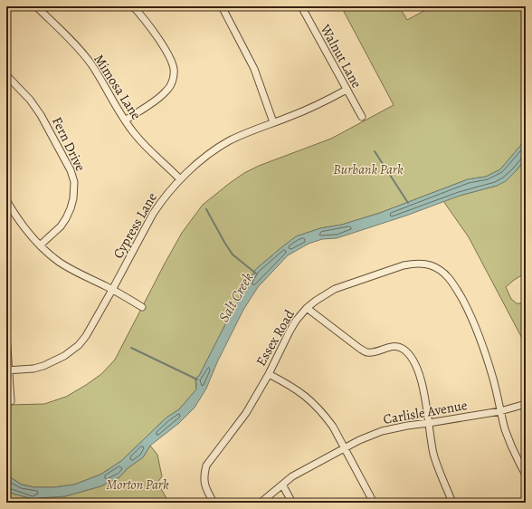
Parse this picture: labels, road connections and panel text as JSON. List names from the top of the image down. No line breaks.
{"streets":{"street":["Walnut Lane","Mimosa Lane","Fern Drive","Cypress Lane","Essex Road","Carlisle Avenue"]},"crossings":[["Walnut Lane","Cypress Lane"],["Mimosa Lane","Cypress Lane"],["Essex Road","Carlisle Avenue"]],"water":["Salt Creek"],"parks":["Burbank Park","Morton Park"]}
